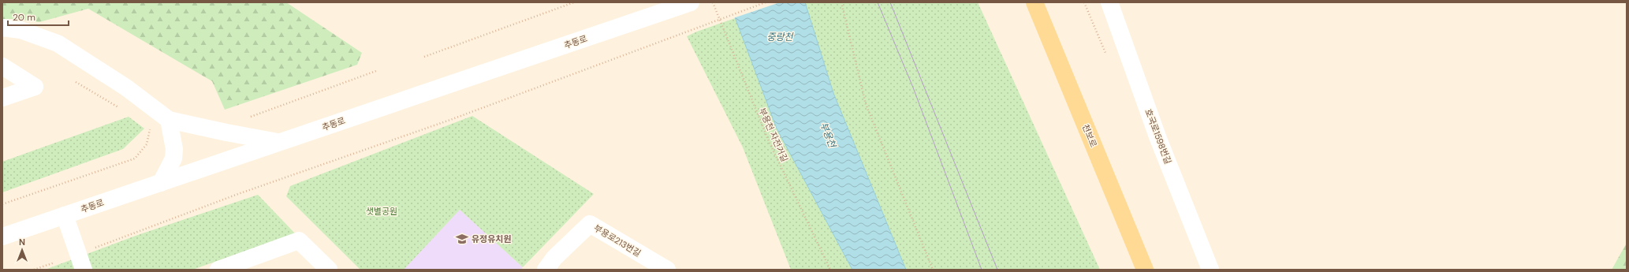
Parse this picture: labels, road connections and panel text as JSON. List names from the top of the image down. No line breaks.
{"streets":{"main road":["천보로"],"street":["추동로","호국로1598번길","부용로213번길"],"path":["부용천 자전거길"]},"water":["중랑천","부용천"],"parks":["샛별공원"],"places":{"school or university":["유정유치원"]},"scale_bar":"20 m","north":"top"}
